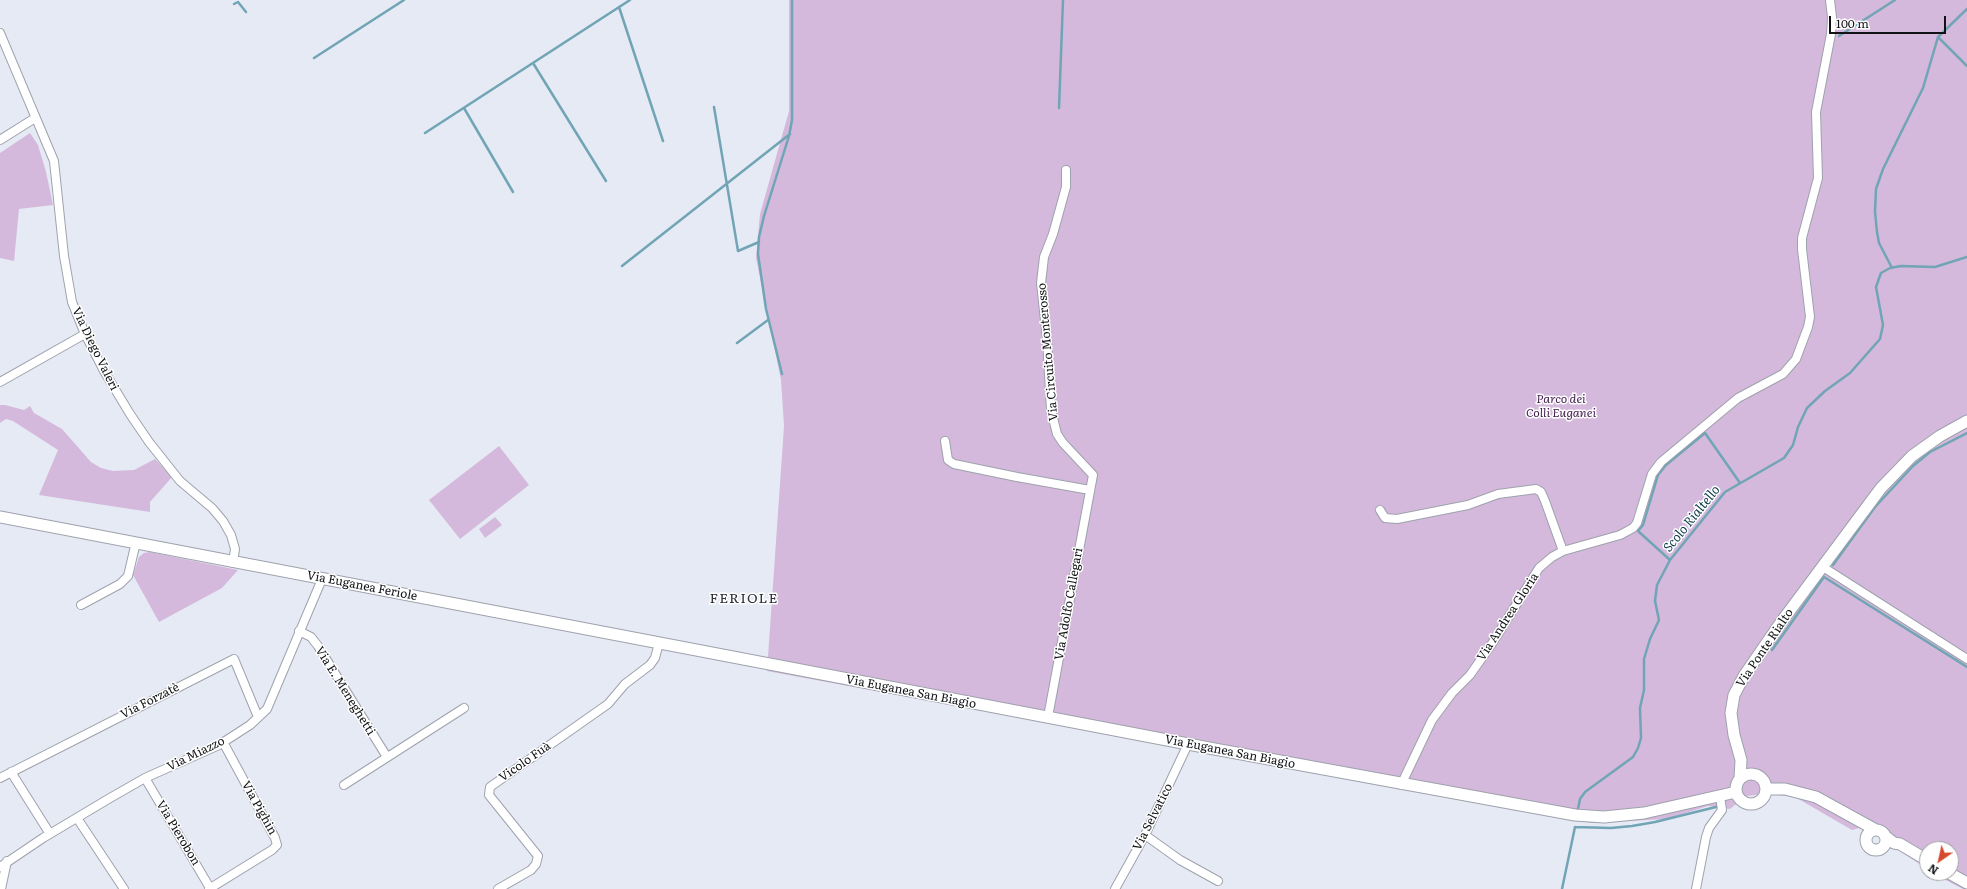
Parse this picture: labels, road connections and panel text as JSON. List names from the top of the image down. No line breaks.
{"streets":{"main road":["Via Euganea Feriole","Via Ponte Rialto","Via Euganea San Biagio"],"street":["Via Diego Valeri","Via Circuito Monterosso","Via Adolfo Callegari","Via Andrea Gloria","Via E. Meneghetti","Via Forzatè","Via Miazzo","Vicolo Fuà","Via Pighin","Via Selvatico","Via Pierobon"]},"crossings":[["Via Diego Valeri","Via Euganea Feriole"],["Via Circuito Monterosso","Via Adolfo Callegari"],["Via Euganea Feriole","Via Euganea San Biagio"],["Via Euganea Feriole","Via Miazzo"],["Via Euganea Feriole","Vicolo Fuà"],["Via Adolfo Callegari","Via Euganea San Biagio"],["Via Andrea Gloria","Via Euganea San Biagio"],["Via Ponte Rialto","Via Euganea San Biagio"],["Via E. Meneghetti","Via Miazzo"],["Via Euganea San Biagio","Via Selvatico"],["Via Forzatè","Via Miazzo"],["Via Miazzo","Via Pighin"],["Via Miazzo","Via Pierobon"],["Via Pighin","Via Pierobon"]],"districts":["FERIOLE"],"water":["Scolo Rialtello"],"parks":["Parco dei Colli Euganei"],"scale_bar":"100 m","north":"bottom left"}
